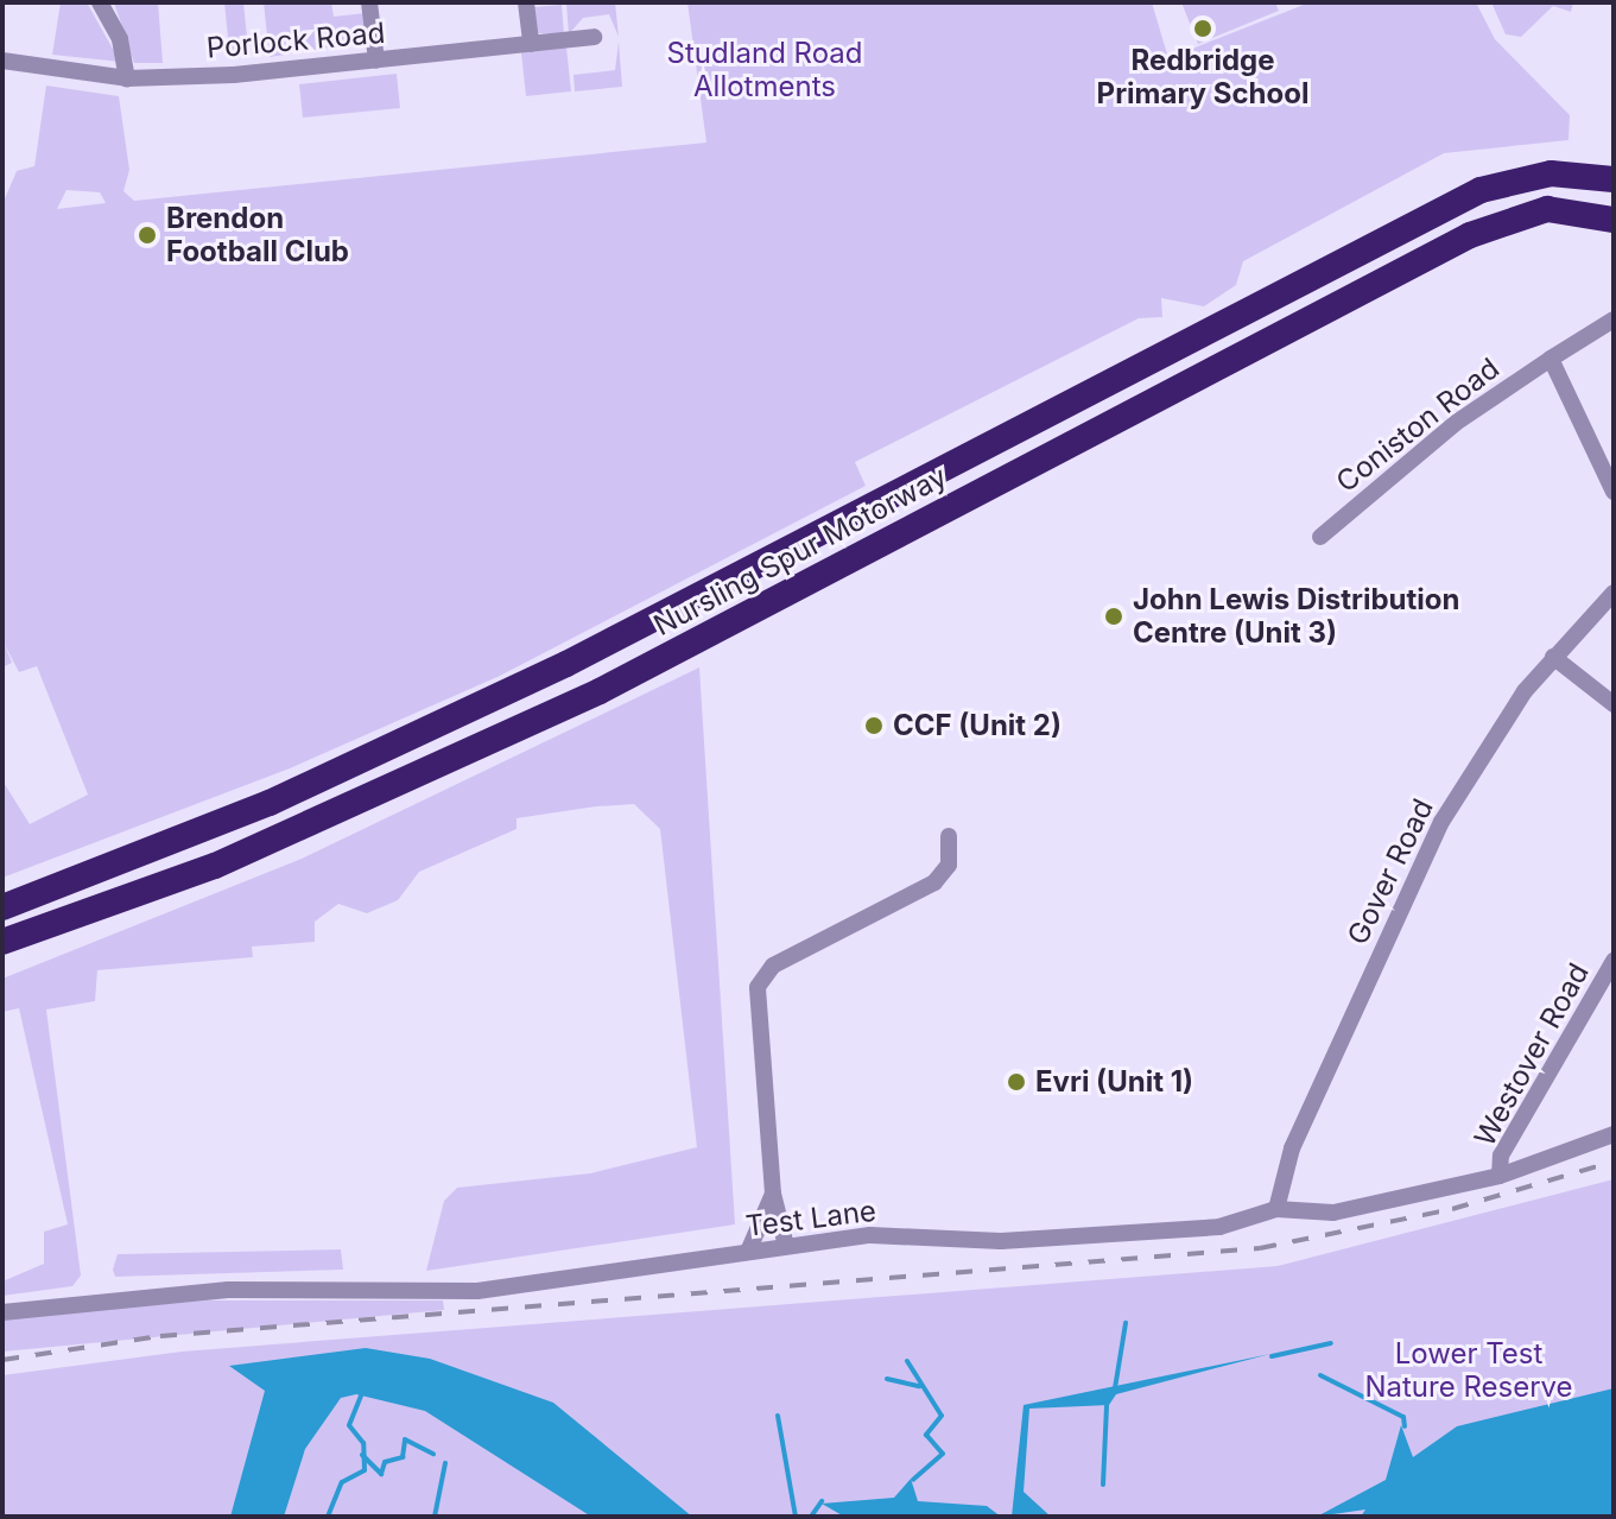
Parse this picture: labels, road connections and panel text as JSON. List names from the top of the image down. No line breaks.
{"streets":{"highway":["Nursling Spur Motorway"],"street":["Porlock Road","Coniston Road","Gover Road","Westover Road","Test Lane"]},"crossings":[["Gover Road","Test Lane"],["Westover Road","Test Lane"]],"parks":["Studland Road Allotments","Lower Test Nature Reserve"],"places":["Redbridge Primary School","Brendon Football Club","John Lewis Distribution Centre (Unit 3)","CCF (Unit 2)","Evri (Unit 1)"]}
